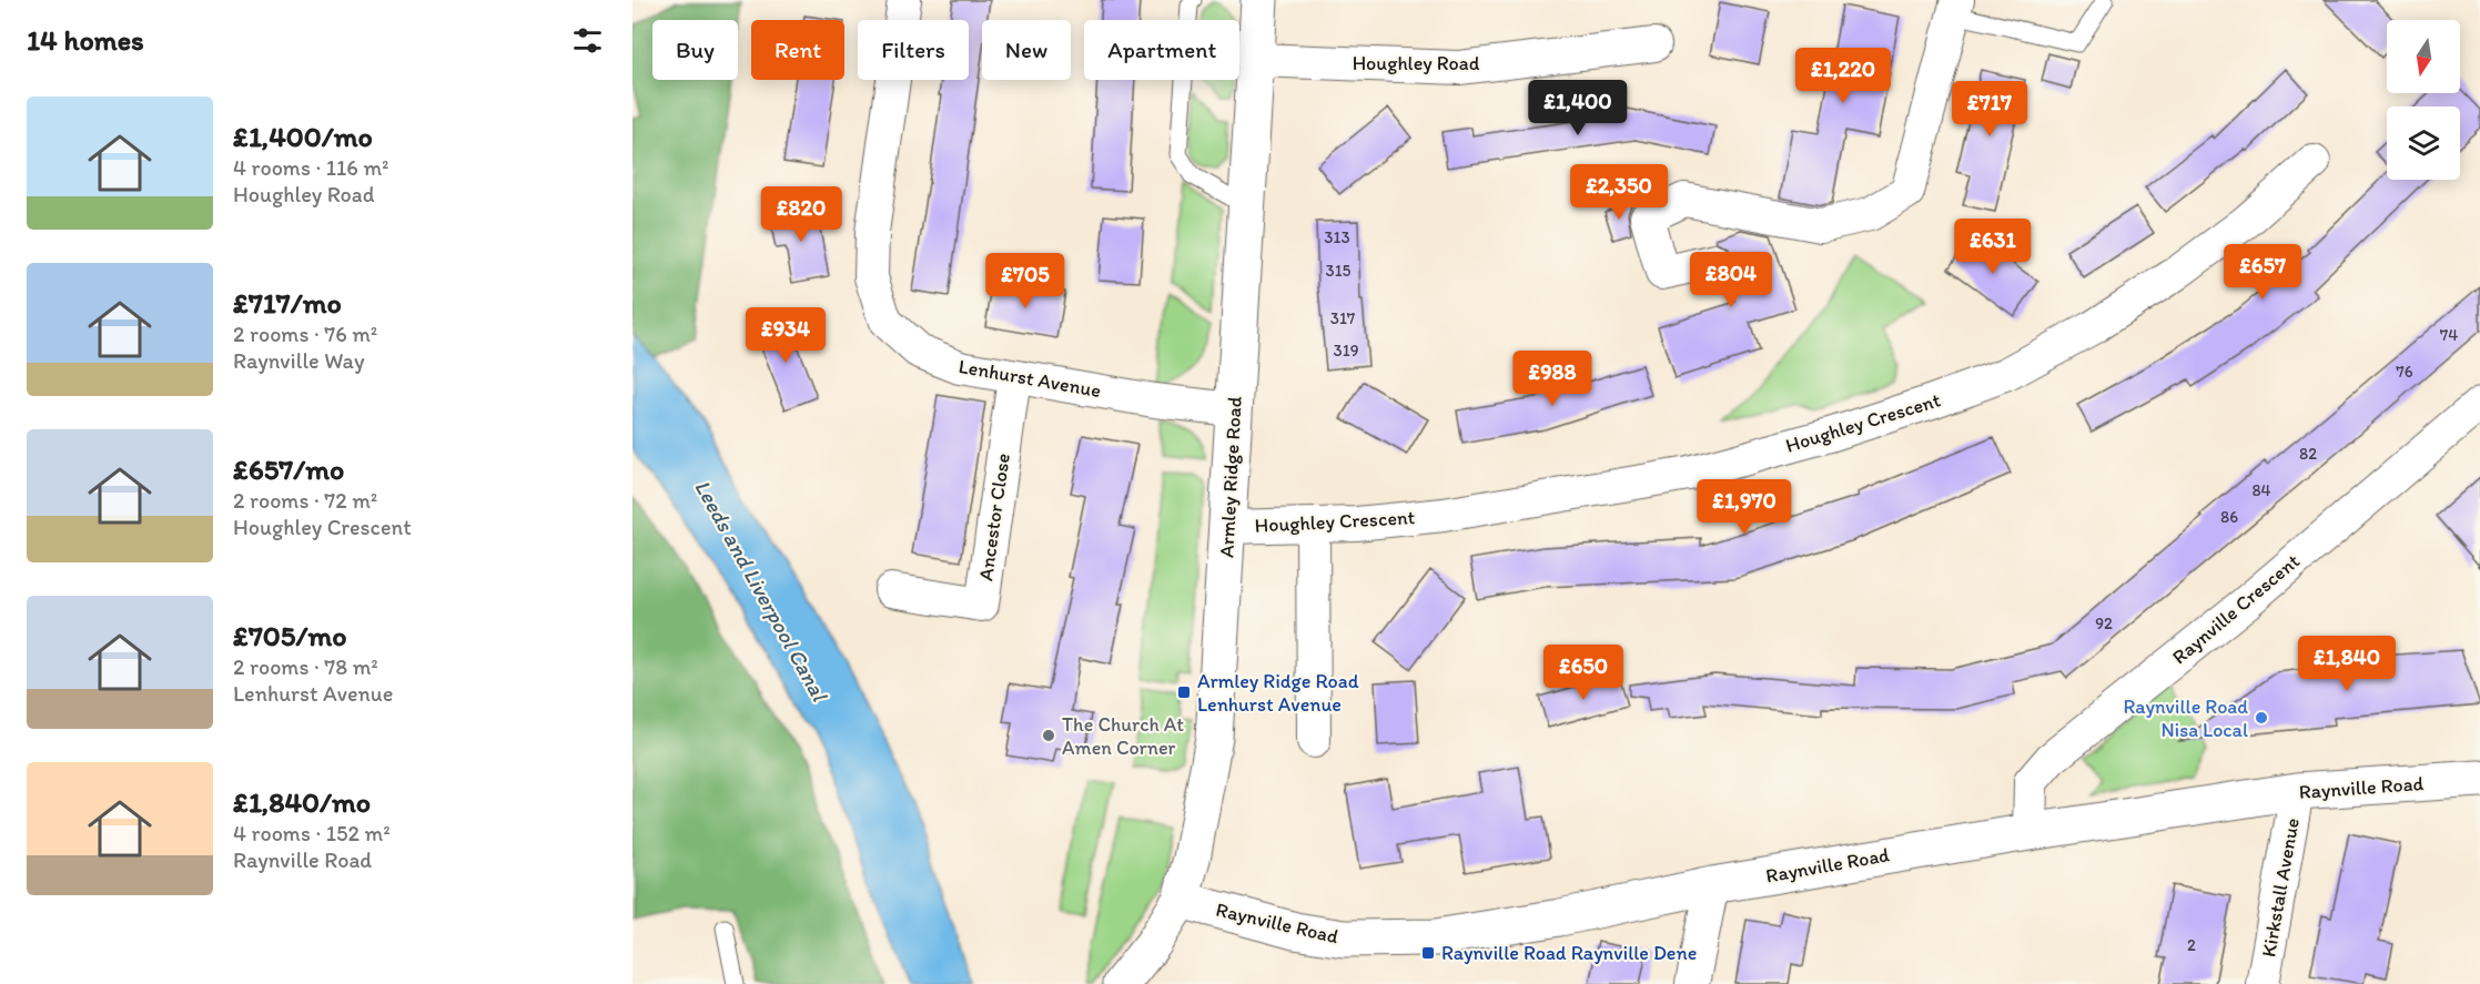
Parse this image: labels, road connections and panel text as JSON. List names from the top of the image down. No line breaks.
{"streets":{"street":["Houghley Road","Lenhurst Avenue","Houghley Crescent","Armley Ridge Road","Ancestor Close","Raynville Crescent","Raynville Road","Kirkstall Avenue"]},"crossings":[["Houghley Road","Armley Ridge Road"],["Lenhurst Avenue","Armley Ridge Road"],["Lenhurst Avenue","Ancestor Close"],["Houghley Crescent","Armley Ridge Road"],["Armley Ridge Road","Raynville Road"],["Raynville Crescent","Raynville Road"],["Raynville Road","Kirkstall Avenue"]],"water":["Leeds and Liverpool Canal"],"places":{"transit":["Armley Ridge Road Lenhurst Avenue","Raynville Road Raynville Dene"],"other":["Raynville Road Nisa Local","The Church At Amen Corner"]},"house_numbers":["313","315","317","74","319","76","82","84","86","92","2"],"north":"bottom","page":{"heading":"14 homes","chip":["Buy","Rent","Filters","New","Apartment"],"price":["£1,220","£1,400","£717","£2,350","£820","£631","£657","£804","£705","£934","£988","£1,970","£1,840","£650"],"list":[{"name":"£1,400/mo","note":"4 rooms · 116 m² · Houghley Road"},{"name":"£717/mo","note":"2 rooms · 76 m² · Raynville Way"},{"name":"£657/mo","note":"2 rooms · 72 m² · Houghley Crescent"},{"name":"£705/mo","note":"2 rooms · 78 m² · Lenhurst Avenue"},{"name":"£1,840/mo","note":"4 rooms · 152 m² · Raynville Road"}]}}
